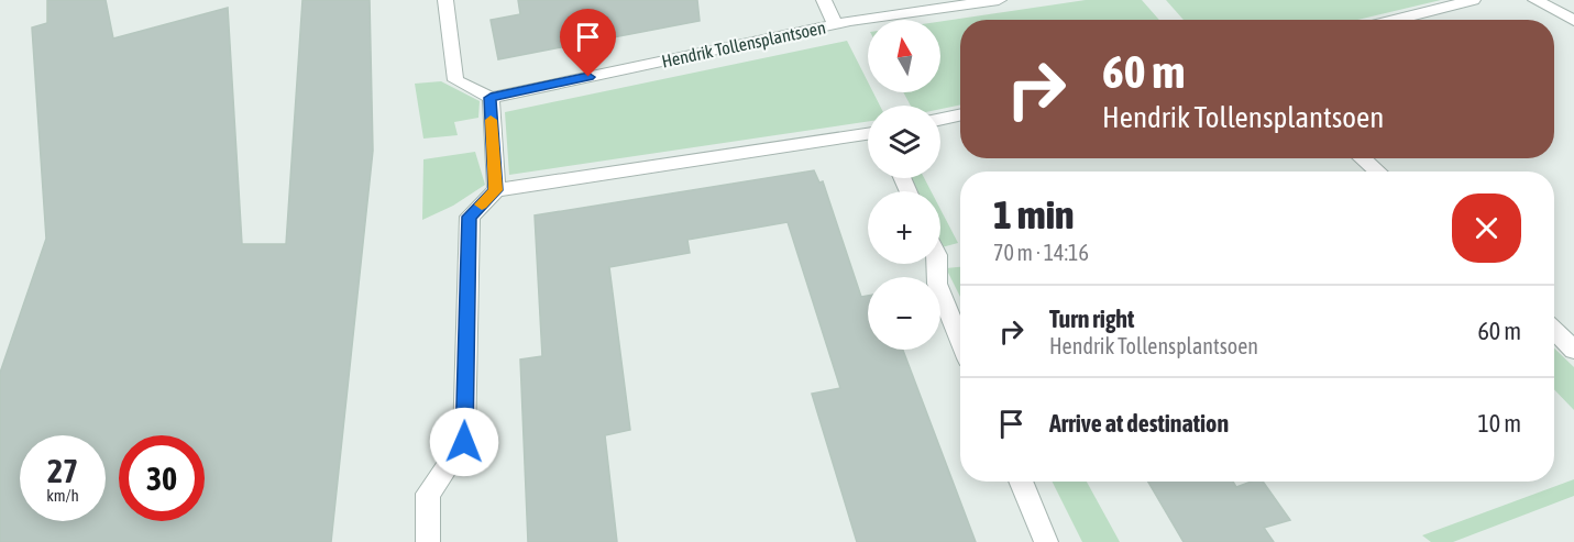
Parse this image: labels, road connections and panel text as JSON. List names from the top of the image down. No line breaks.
{"streets":{"street":["Hendrik Tollensplantsoen"]},"north":"top","page":{"map_buttons":["+","−"],"turn":["60 m","Hendrik Tollensplantsoen"],"heading":["1 min","70 m · 14:16"],"list":[{"name":"Turn right","note":"Hendrik Tollensplantsoen","value":"60 m"},{"name":"Arrive at destination","value":"10 m"}],"speed":"27 km/h","limit":"30"}}
